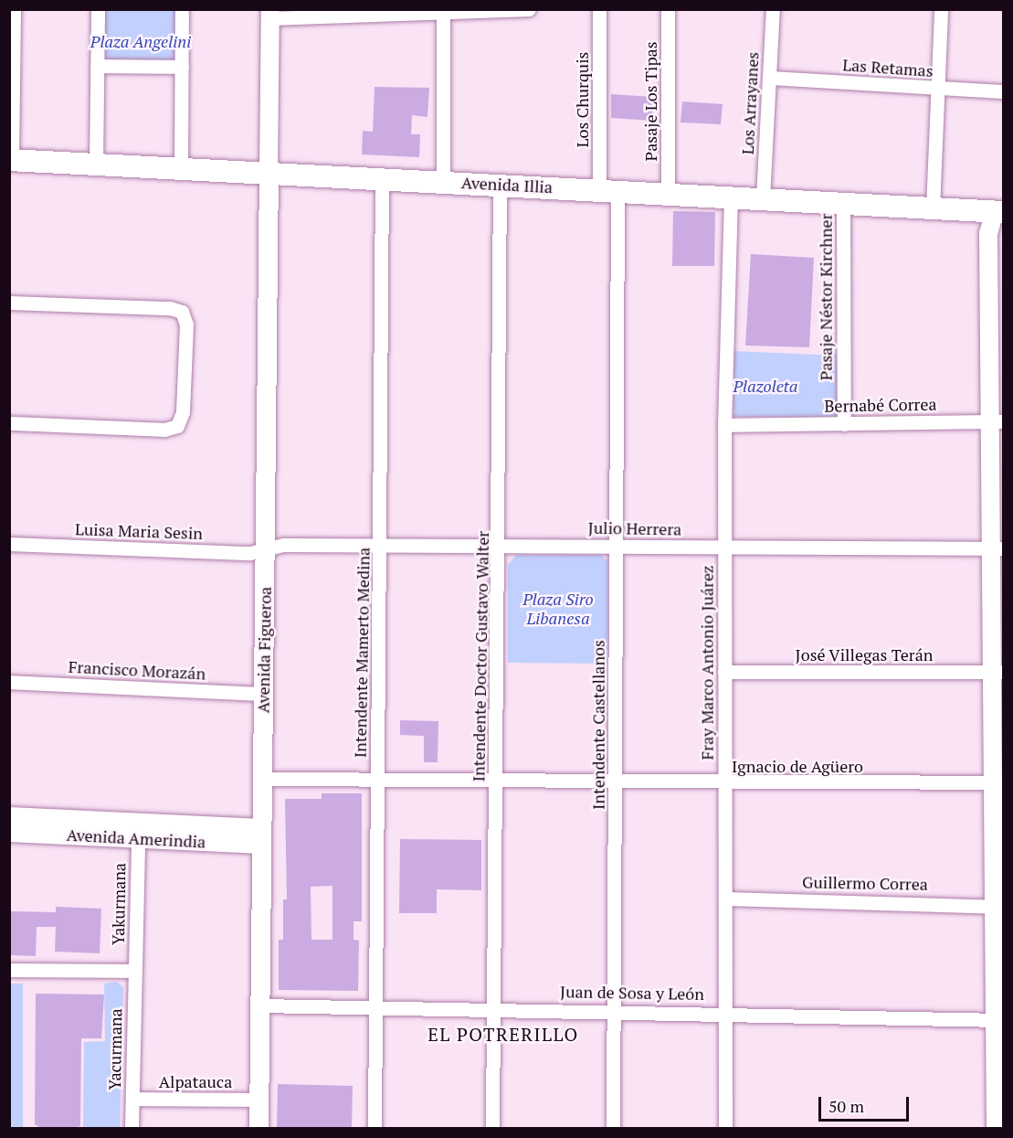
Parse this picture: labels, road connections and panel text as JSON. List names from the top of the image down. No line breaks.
{"streets":{"main road":["Avenida Illia","Avenida Figueroa"],"street":["Las Retamas","Los Churquis","Pasaje Los Tipas","Los Arrayanes","Pasaje Néstor Kirchner","Bernabé Correa","Julio Herrera","Luisa Maria Sesin","Intendente Mamerto Medina","José Villegas Terán","Intendente Doctor Gustavo Walter","Fray Marco Antonio Juárez","Francisco Morazán","Intendente Castellanos","Ignacio de Agüero","Avenida Amerindia","Guillermo Correa","Yakurmana","Juan de Sosa y León","Yacurmana","Alpatauca"]},"crossings":[["Las Retamas","Los Arrayanes"],["Los Churquis","Avenida Illia"],["Los Churquis","Intendente Castellanos"],["Pasaje Los Tipas","Avenida Illia"],["Los Arrayanes","Avenida Illia"],["Avenida Illia","Pasaje Néstor Kirchner"],["Avenida Illia","Avenida Figueroa"],["Avenida Illia","Intendente Mamerto Medina"],["Avenida Illia","Intendente Doctor Gustavo Walter"],["Avenida Illia","Fray Marco Antonio Juárez"],["Avenida Illia","Intendente Castellanos"],["Pasaje Néstor Kirchner","Bernabé Correa"],["Bernabé Correa","Fray Marco Antonio Juárez"],["Julio Herrera","Luisa Maria Sesin"],["Julio Herrera","Avenida Figueroa"],["Julio Herrera","Intendente Mamerto Medina"],["Julio Herrera","Intendente Doctor Gustavo Walter"],["Julio Herrera","Fray Marco Antonio Juárez"],["Julio Herrera","Intendente Castellanos"],["Luisa Maria Sesin","Avenida Figueroa"],["Avenida Figueroa","Francisco Morazán"],["Avenida Figueroa","Ignacio de Agüero"],["Avenida Figueroa","Avenida Amerindia"],["Avenida Figueroa","Juan de Sosa y León"],["Avenida Figueroa","Alpatauca"],["Intendente Mamerto Medina","Ignacio de Agüero"],["Intendente Mamerto Medina","Juan de Sosa y León"],["José Villegas Terán","Fray Marco Antonio Juárez"],["Intendente Doctor Gustavo Walter","Ignacio de Agüero"],["Intendente Doctor Gustavo Walter","Juan de Sosa y León"],["Fray Marco Antonio Juárez","Ignacio de Agüero"],["Fray Marco Antonio Juárez","Guillermo Correa"],["Fray Marco Antonio Juárez","Juan de Sosa y León"],["Intendente Castellanos","Ignacio de Agüero"],["Intendente Castellanos","Juan de Sosa y León"],["Avenida Amerindia","Yakurmana"],["Yakurmana","Yacurmana"],["Yacurmana","Alpatauca"]],"districts":["EL POTRERILLO"],"parks":["Plaza Angelini","Plazoleta","Plaza Siro Libanesa"],"scale_bar":"50 m"}
